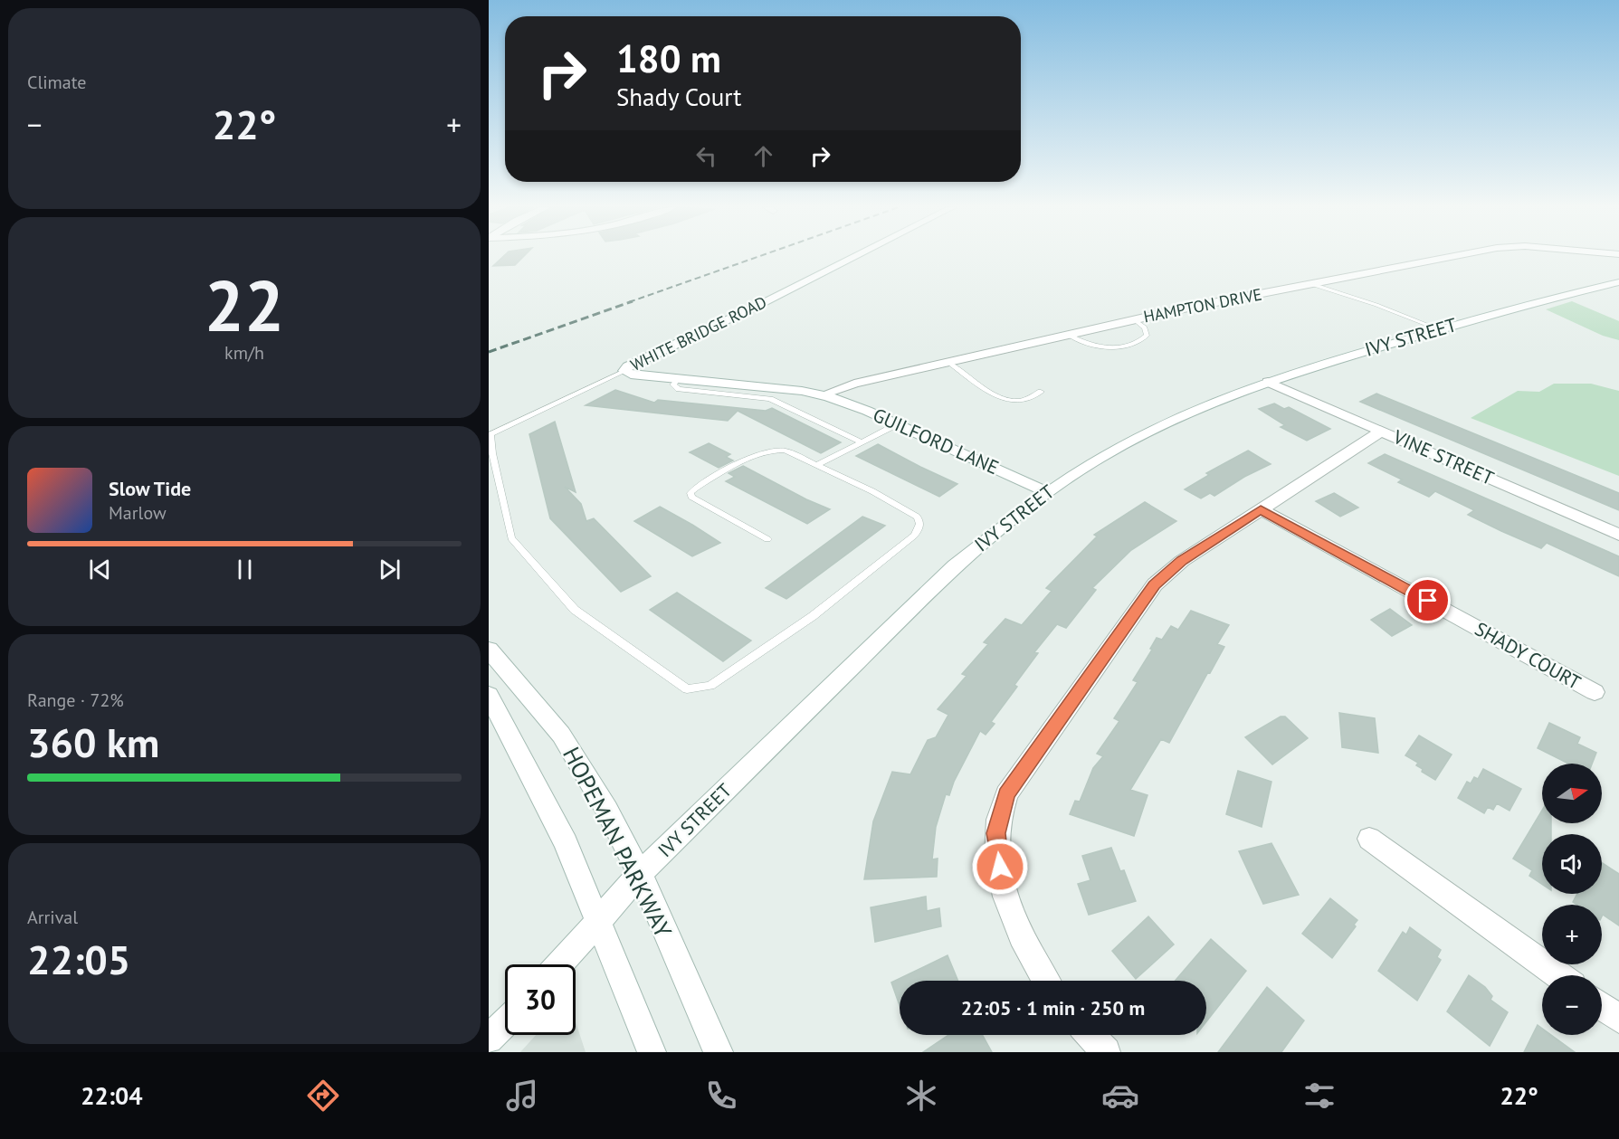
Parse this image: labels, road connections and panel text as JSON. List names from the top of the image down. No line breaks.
{"streets":{"street":["HAMPTON DRIVE","WHITE BRIDGE ROAD","IVY STREET","GUILFORD LANE","VINE STREET","SHADY COURT","HOPEMAN PARKWAY"]},"crossings":[["HAMPTON DRIVE","WHITE BRIDGE ROAD"],["HAMPTON DRIVE","GUILFORD LANE"],["WHITE BRIDGE ROAD","GUILFORD LANE"],["IVY STREET","GUILFORD LANE"],["IVY STREET","VINE STREET"],["IVY STREET","HOPEMAN PARKWAY"]],"north":"right","page":{"tile":["Climate",["22","km/h"],["Range · 72%","360 km"],["Arrival","22:05"]],"turn":["180 m","Shady Court"],"heat":["−","22°","+"],"song":["Slow Tide","Marlow"],"map_buttons":["+","−"],"limit":"30","trip":"22:05 · 1 min · 250 m","tabs":["22:04","22°"]}}
